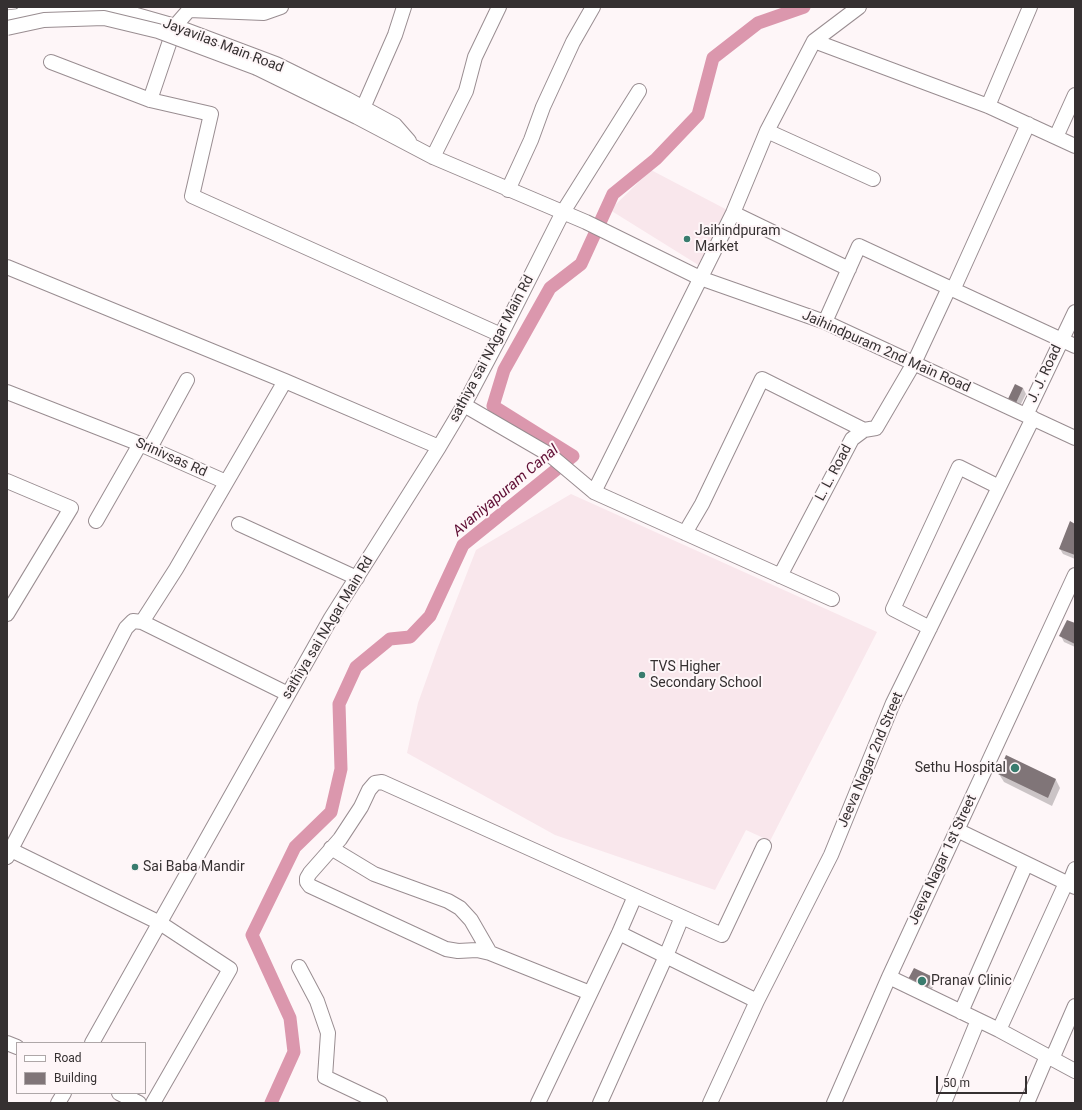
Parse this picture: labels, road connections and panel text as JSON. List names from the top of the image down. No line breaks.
{"streets":{"street":["Jayavilas Main Road","sathiya sai NAgar Main Rd","Jaihindpuram 2nd Main Road","J. J. Road","Srinivsas Rd","L. L. Road","Jeeva Nagar 2nd Street","Jeeva Nagar 1st Street"]},"crossings":[["Jayavilas Main Road","sathiya sai NAgar Main Rd"],["Jayavilas Main Road","Jaihindpuram 2nd Main Road"],["Jaihindpuram 2nd Main Road","J. J. Road"],["Jaihindpuram 2nd Main Road","L. L. Road"],["Jaihindpuram 2nd Main Road","Jeeva Nagar 2nd Street"],["J. J. Road","Jeeva Nagar 2nd Street"]],"water":["Avaniyapuram Canal"],"places":["Jaihindpuram Market","TVS Higher Secondary School","Sethu Hospital","Sai Baba Mandir","Pranav Clinic"],"legend":["Road","Building"],"scale_bar":"50 m"}
